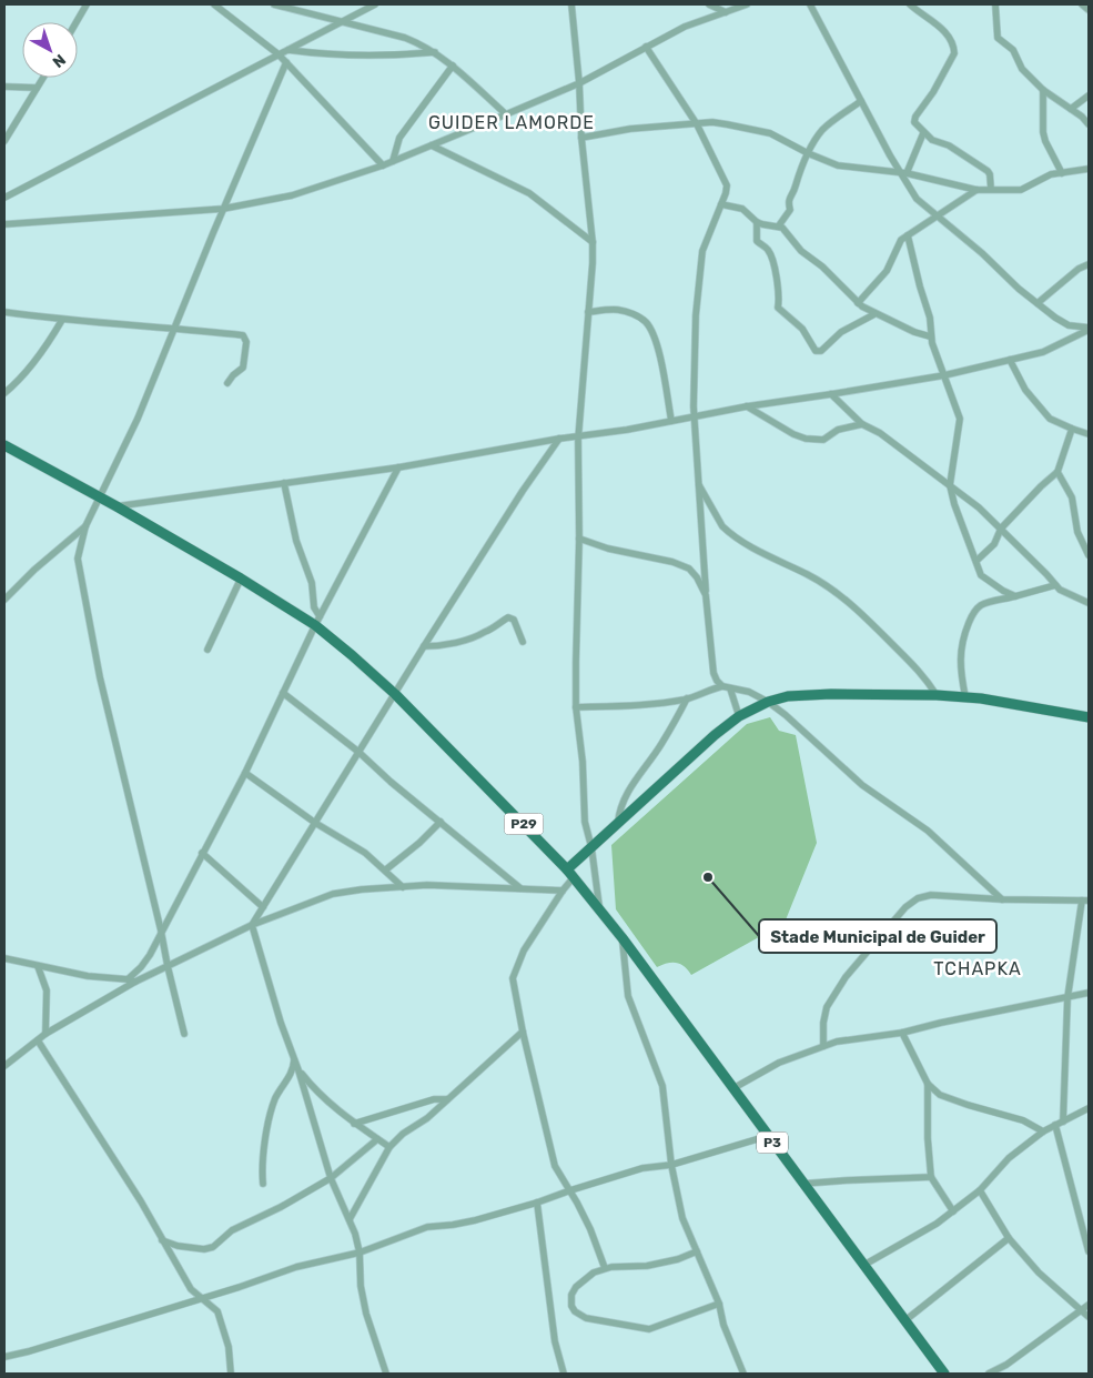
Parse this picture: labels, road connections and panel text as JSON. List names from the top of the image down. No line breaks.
{"streets":{"main road":["P29","P3"]},"crossings":[["P29","P3"]],"districts":["GUIDER LAMORDE","TCHAPKA"],"places":["Stade Municipal de Guider"],"north":"bottom right"}
